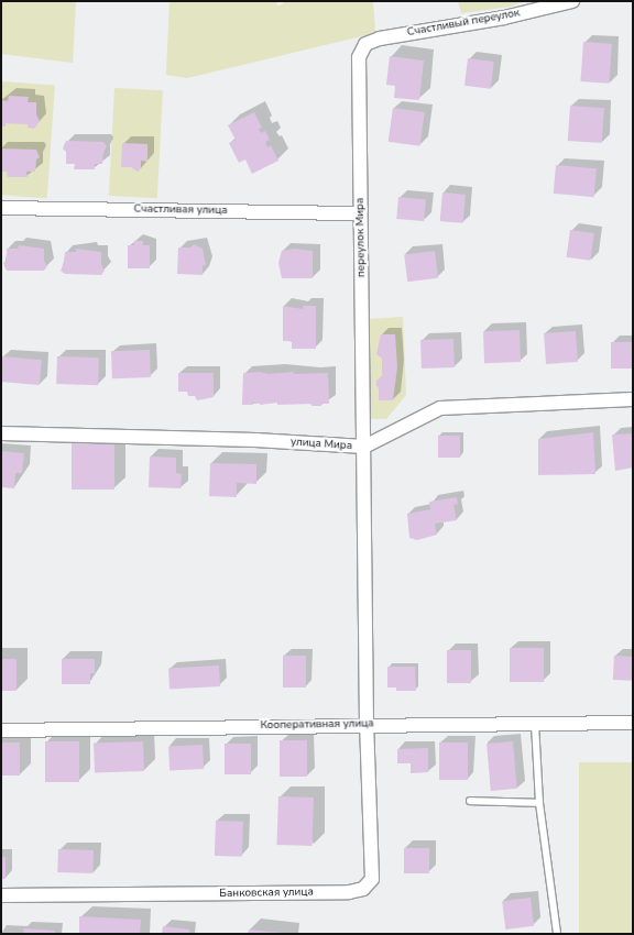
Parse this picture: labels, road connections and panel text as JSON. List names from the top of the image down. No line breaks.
{"streets":{"street":["Счастливый переулок","Счастливая улица","переулок Мира","улица Мира","Кооперативная улица","Банковская улица"]},"crossings":[["Счастливый переулок","переулок Мира"],["Счастливая улица","переулок Мира"],["переулок Мира","улица Мира"],["переулок Мира","Кооперативная улица"],["переулок Мира","Банковская улица"],["Кооперативная улица","Банковская улица"]]}
